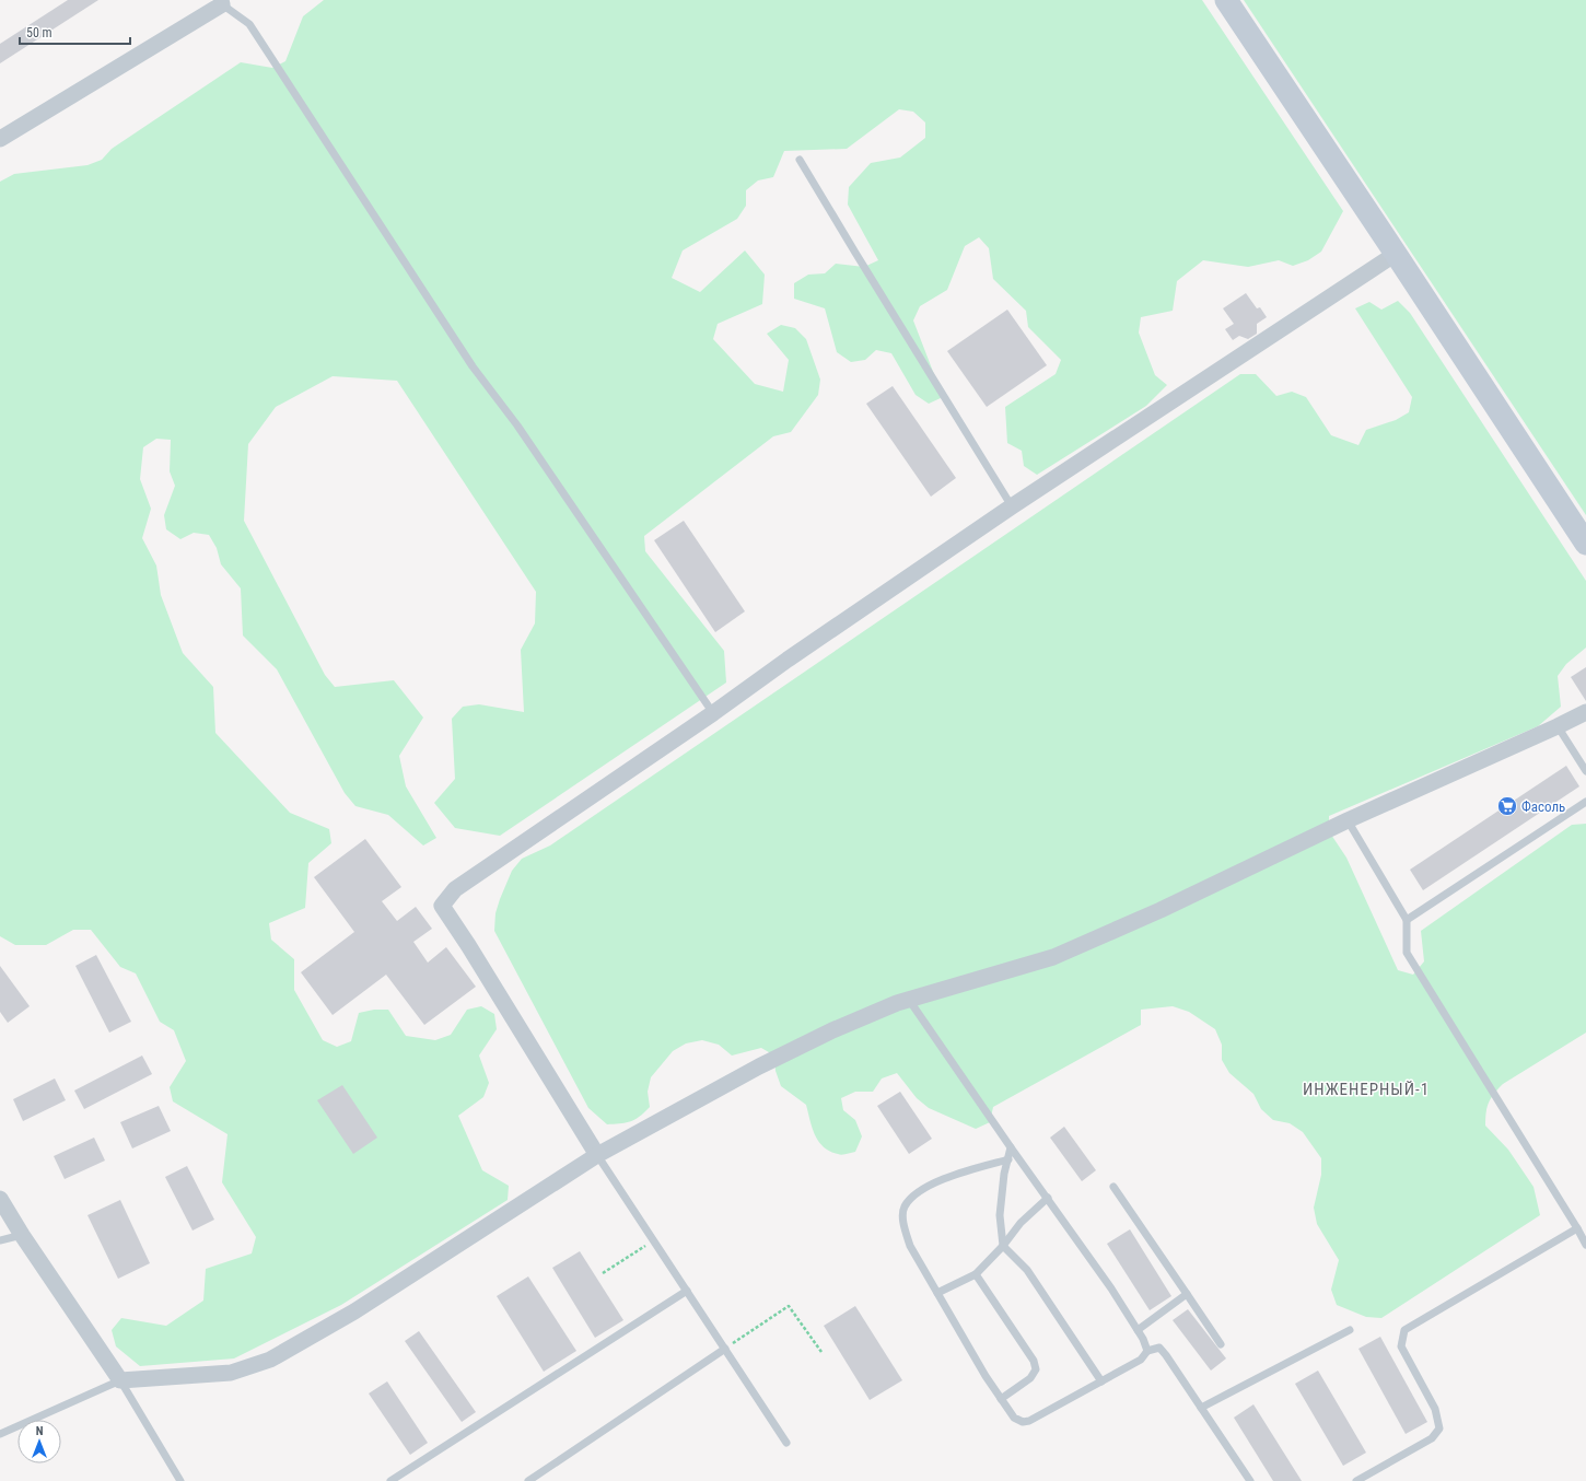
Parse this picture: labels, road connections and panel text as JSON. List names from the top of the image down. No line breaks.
{"districts":["ИНЖЕНЕРНЫЙ-1"],"places":{"supermarket":["Фасоль"]},"scale_bar":"50 m","north":"top"}
